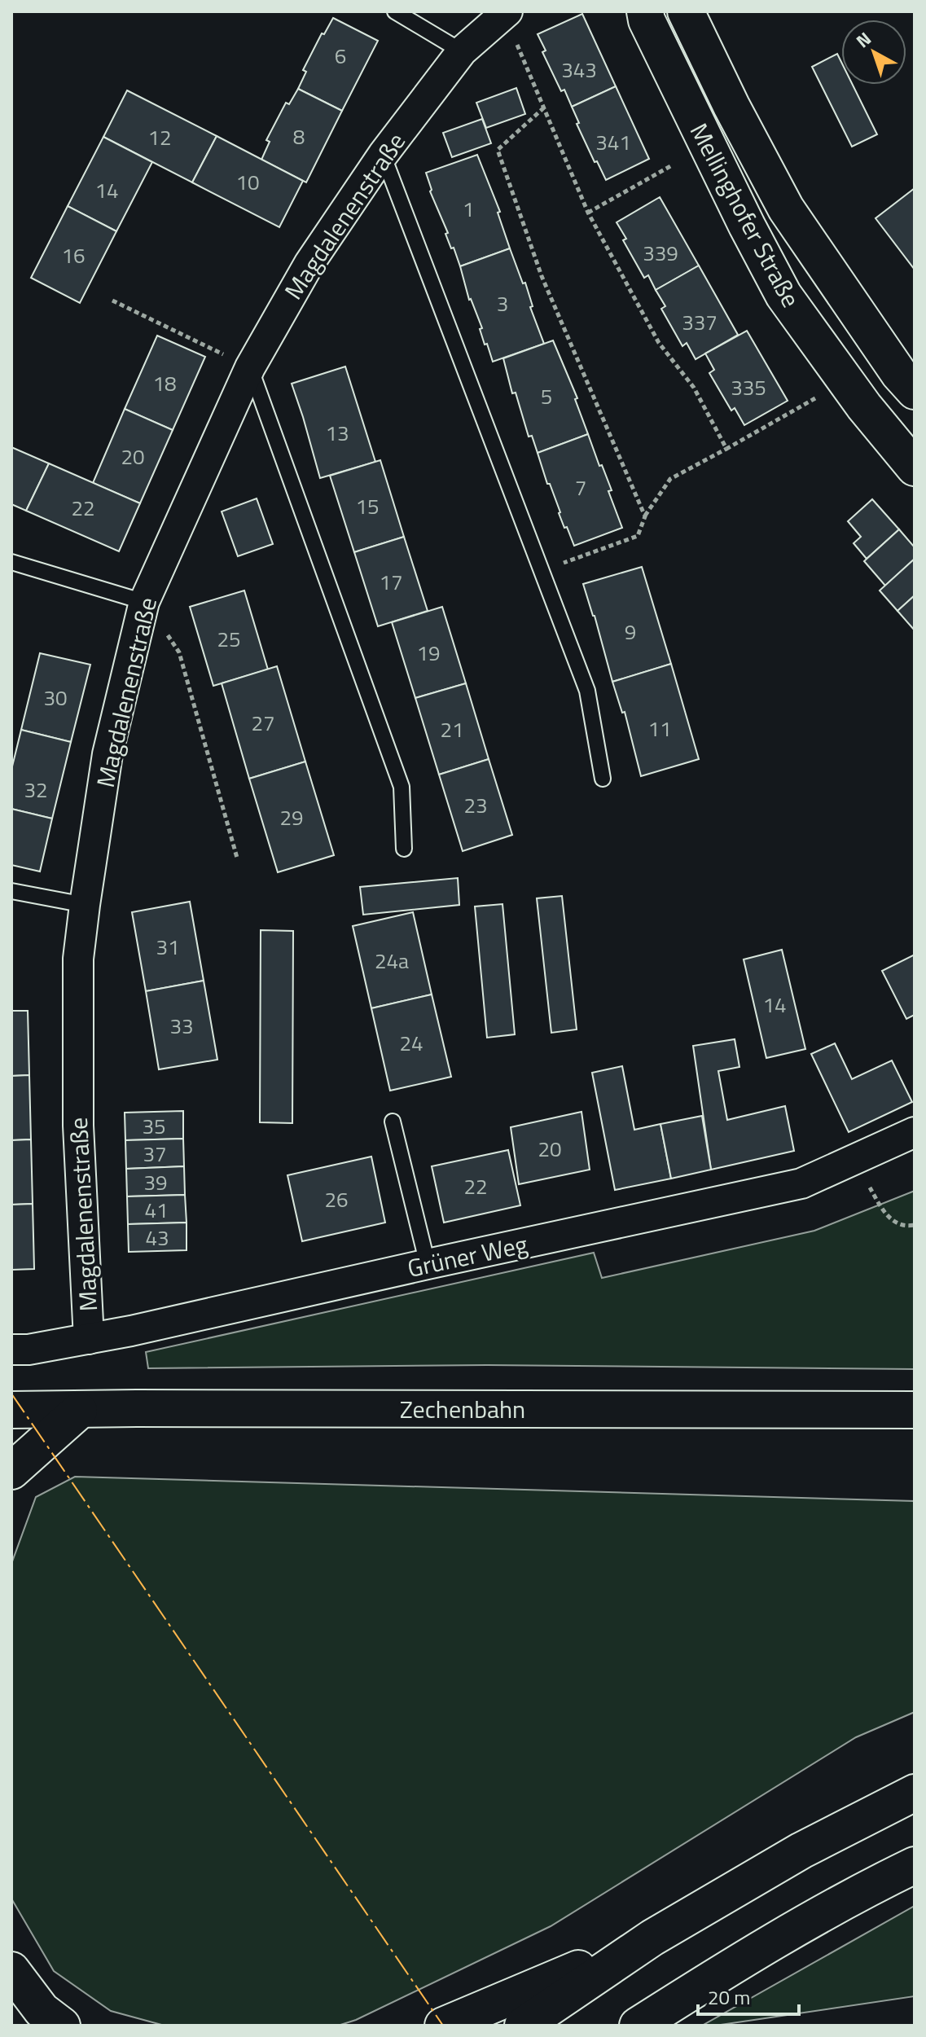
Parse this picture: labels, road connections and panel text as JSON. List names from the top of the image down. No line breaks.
{"streets":{"main road":["Mellinghofer Straße","Zechenbahn"],"street":["Magdalenenstraße","Grüner Weg"]},"crossings":[["Magdalenenstraße","Grüner Weg"]],"house_numbers":["6","343","8","12","341","10","14","1","339","16","3","337","18","335","5","13","20","7","15","22","17","9","25","19","30","27","11","21","32","23","29","31","24a","14","33","24","35","20","37","39","22","26","41","43"],"scale_bar":"20 m","north":"top left"}
